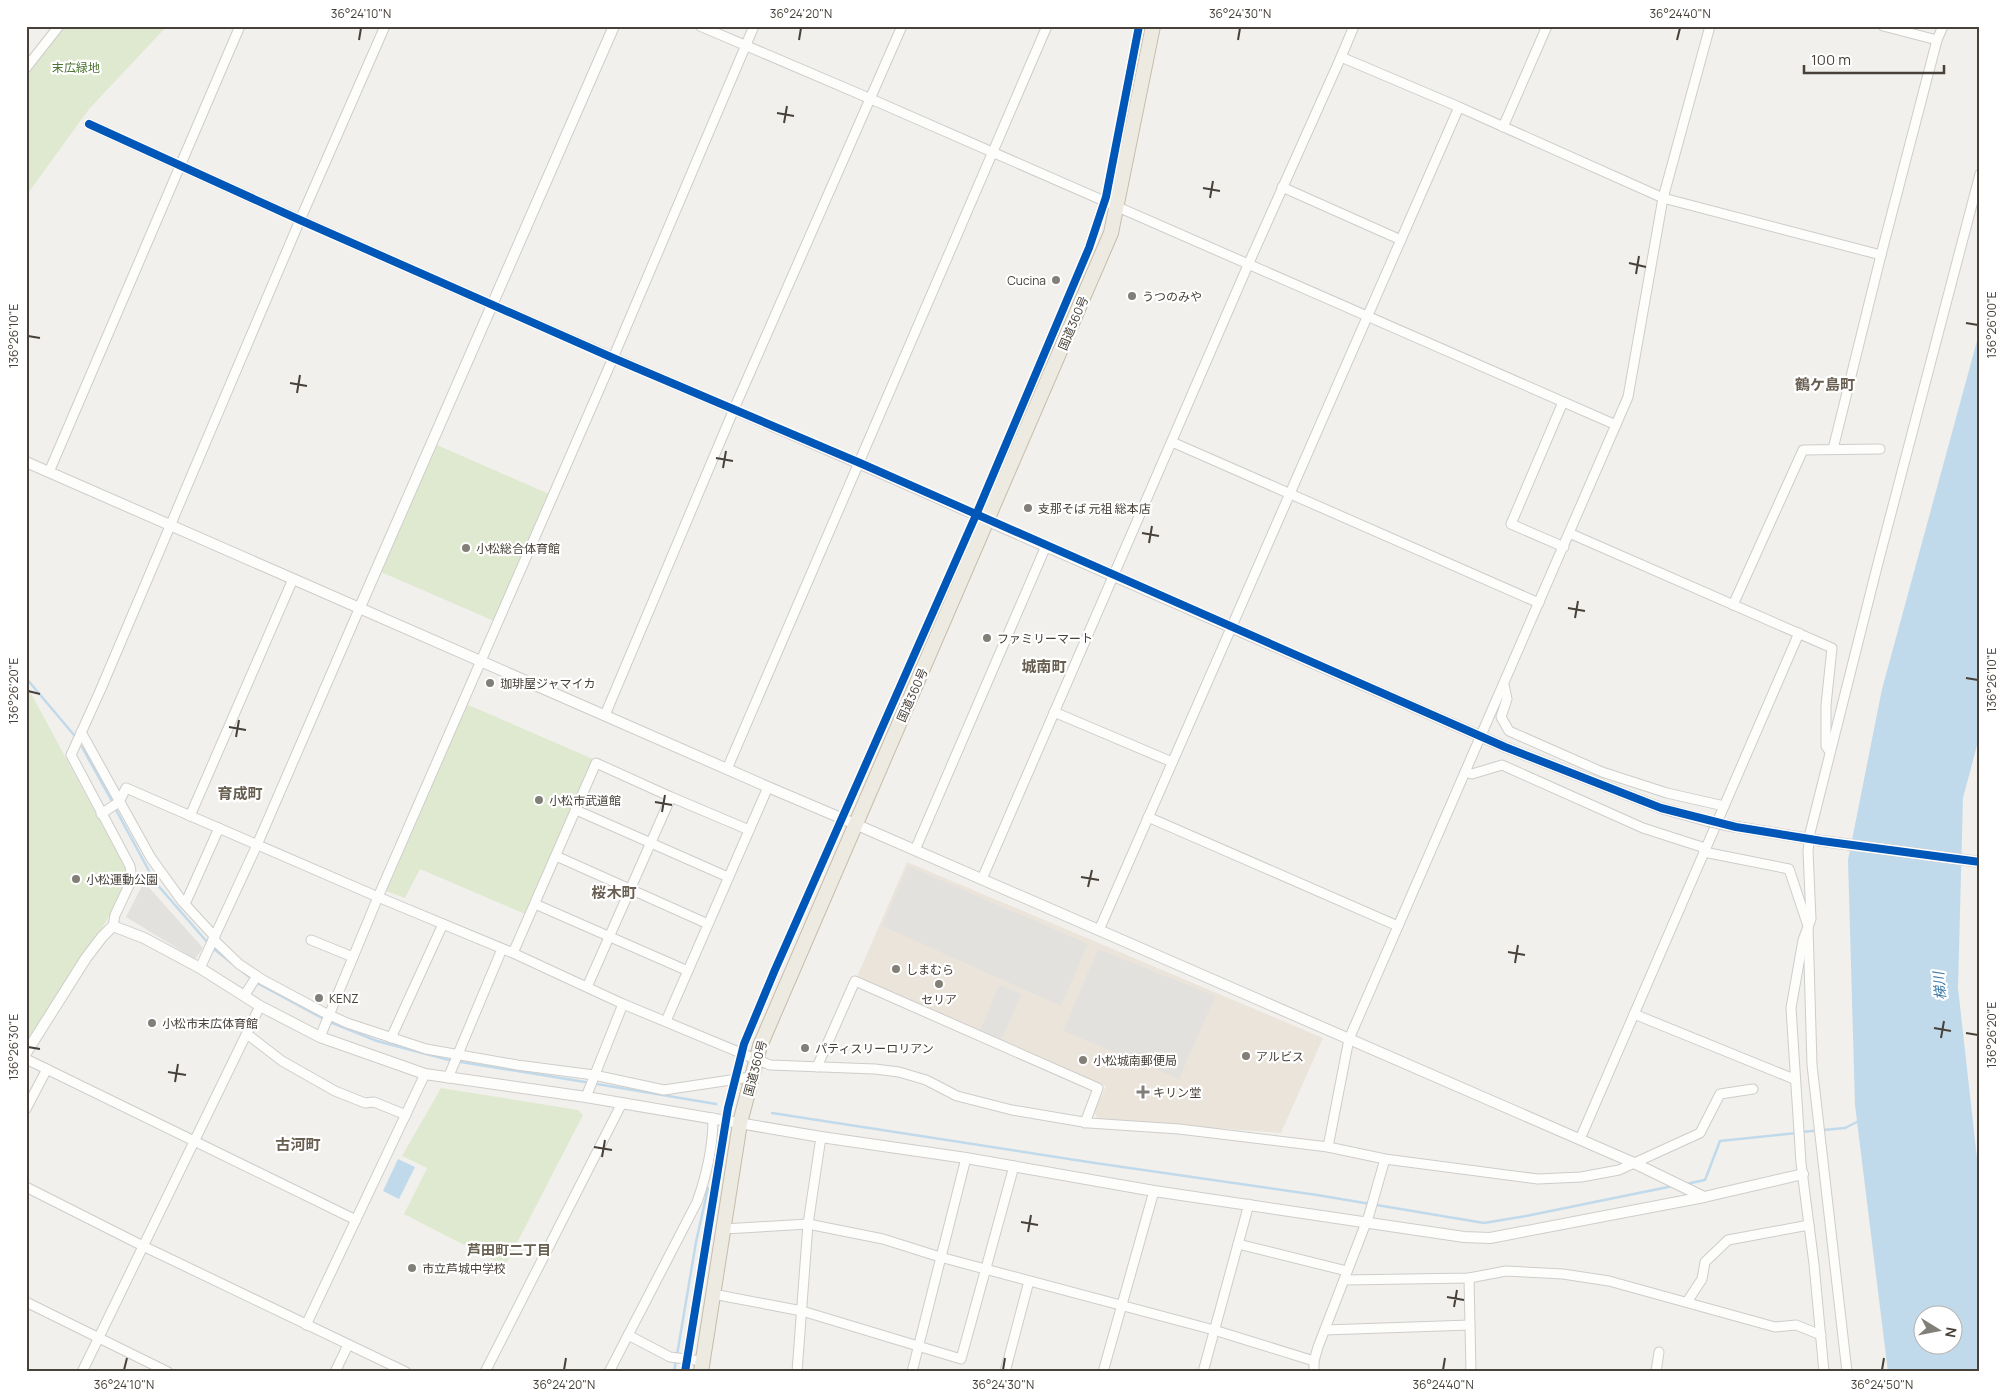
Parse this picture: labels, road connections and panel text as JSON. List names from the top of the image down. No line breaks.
{"streets":{"highway":["国道360号"]},"districts":["鶴ケ島町","城南町","育成町","桜木町","古河町","芦田町二丁目"],"water":["梯川"],"parks":["末広緑地"],"places":{"other":["Cucina","うつのみや","支那そば 元祖 総本店","小松総合体育館","ファミリーマート","珈琲屋ジャマイカ","小松市武道館","小松運動公園","しまむら","セリア","KENZ","小松市末広体育館","パティスリーロリアン","アルビス","小松城南郵便局","市立芦城中学校"],"health":["キリン堂"]},"scale_bar":"100 m","north":"right","coordinates":["36°24'10\"N","36°24'20\"N","36°24'30\"N","36°24'40\"N","136°26'00\"E","136°26'10\"E","136°26'20\"E","136°26'30\"E","36°24'50\"N"]}
